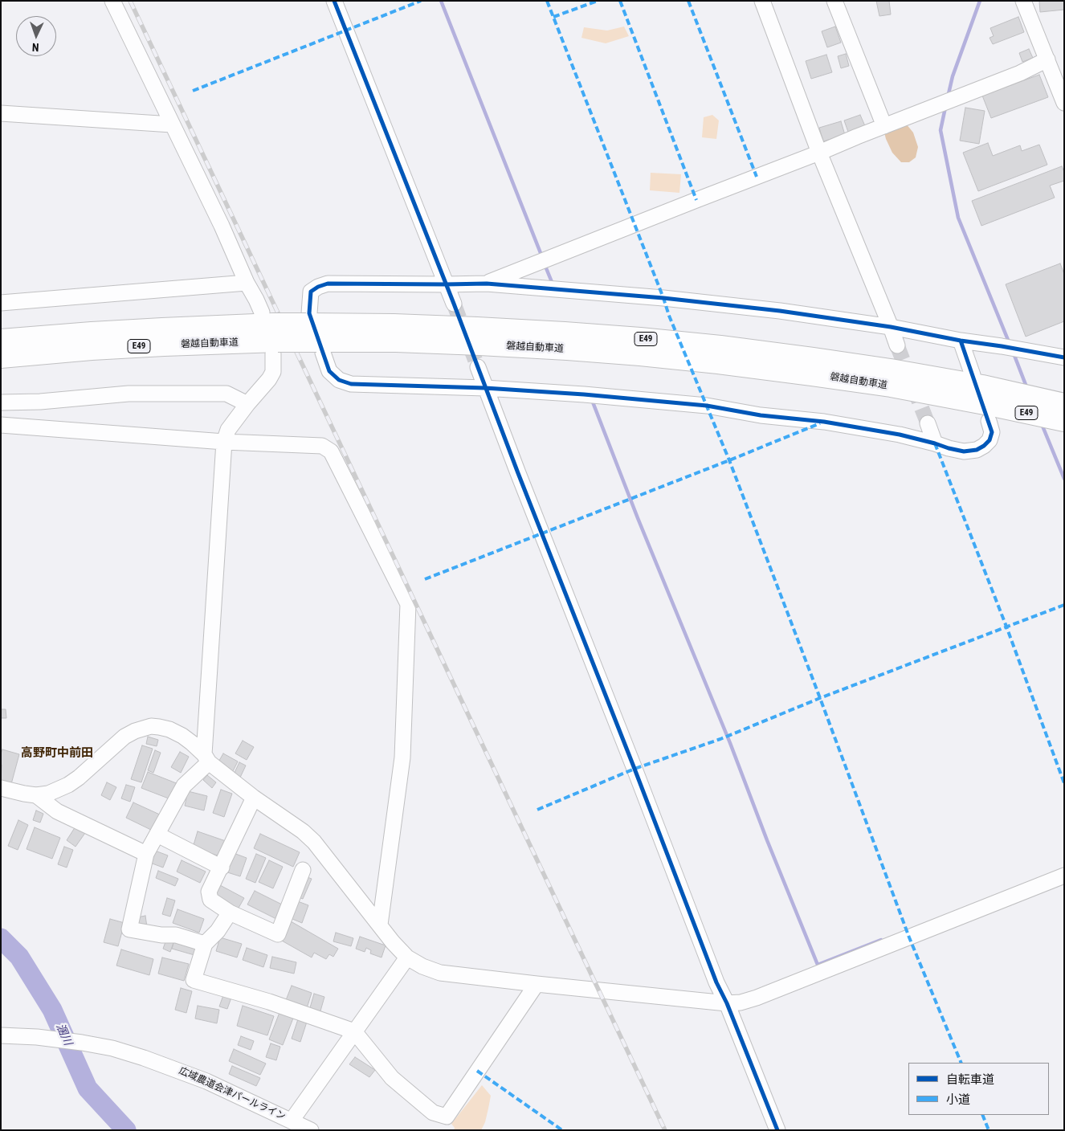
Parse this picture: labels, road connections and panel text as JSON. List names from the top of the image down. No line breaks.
{"streets":{"highway":["E49","磐越自動車道"],"street":["広域農道会津パールライン"]},"districts":["高野町中前田"],"water":["溷川"],"legend":["自転車道","小道"],"north":"bottom"}
